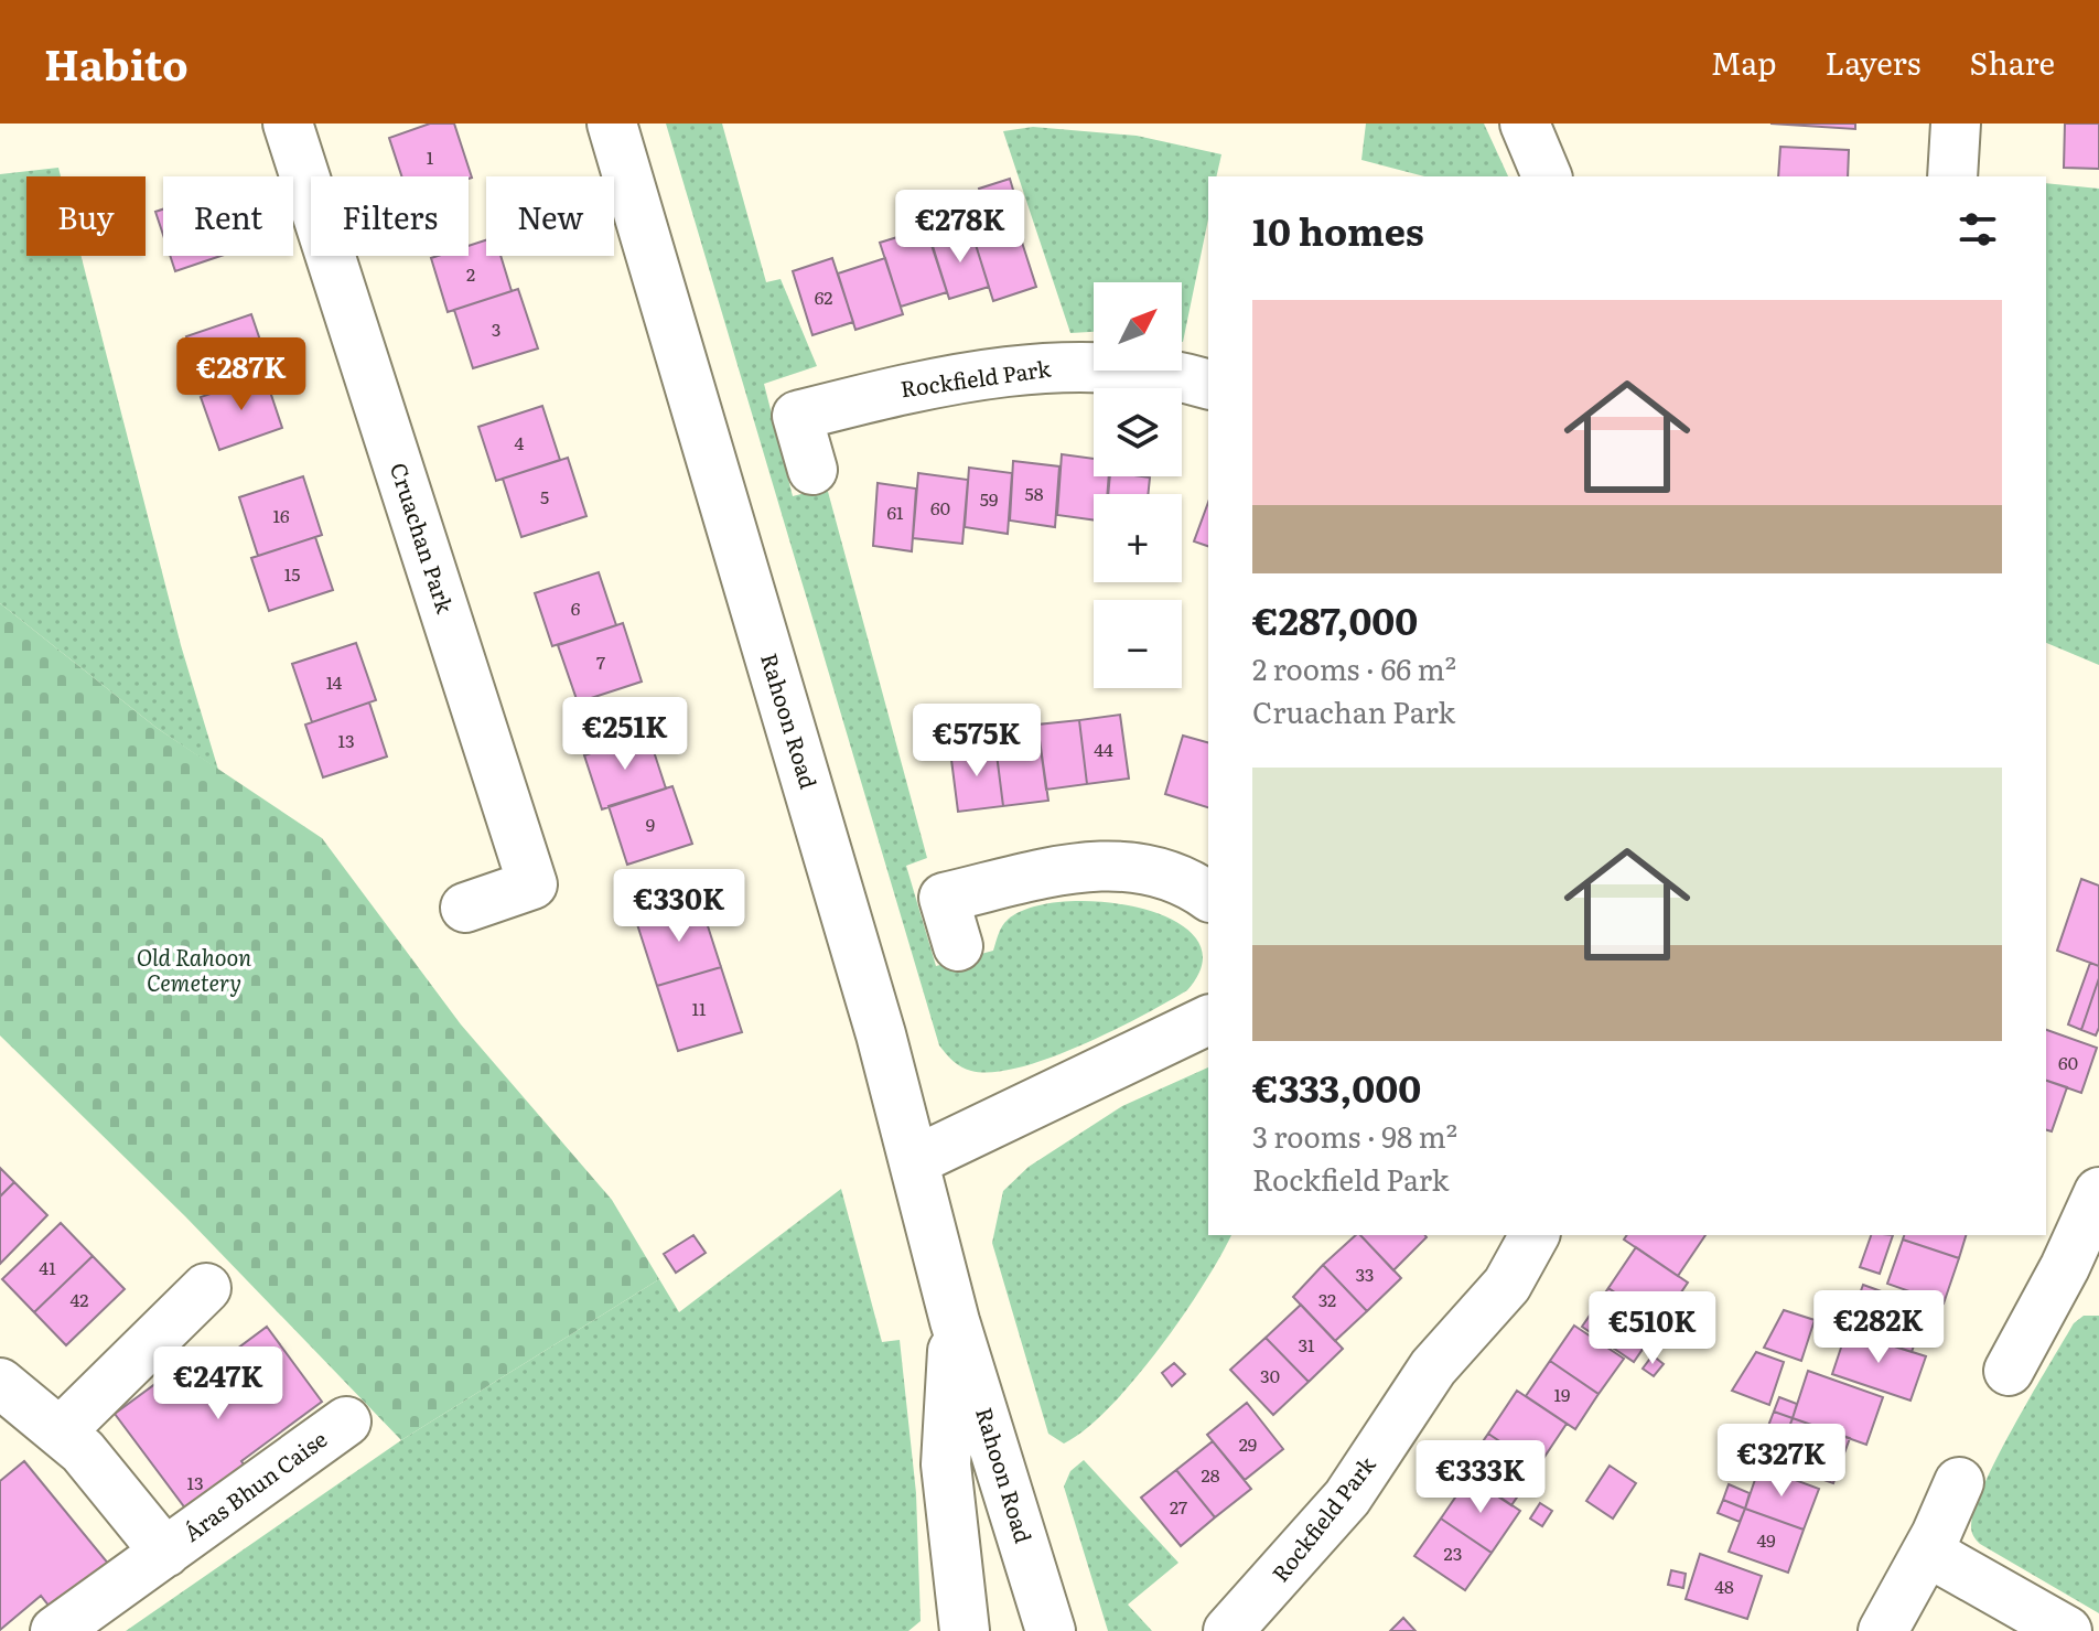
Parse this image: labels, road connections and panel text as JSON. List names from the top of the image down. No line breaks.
{"streets":{"street":["Rockfield Park","Cruachan Park","Rahoon Road","Áras Bhun Caise"]},"parks":["Old Rahoon Cemetery"],"house_numbers":["1","2","62","3","4","58","5","59","60","61","16","15","6","7","14","13","44","9","11","60","41","33","42","32","31","30","19","29","28","13","27","49","23","48"],"north":"top right","page":{"header":"Habito","nav":["Map","Layers","Share"],"chip":["Buy","Rent","Filters","New"],"heading":"10 homes","price":["€278K","€287K","€251K","€575K","€330K","€282K","€510K","€247K","€327K","€333K"],"map_buttons":["+","−"],"list":[{"name":"€287,000","note":"2 rooms · 66 m² · Cruachan Park"},{"name":"€333,000","note":"3 rooms · 98 m² · Rockfield Park"}]}}
